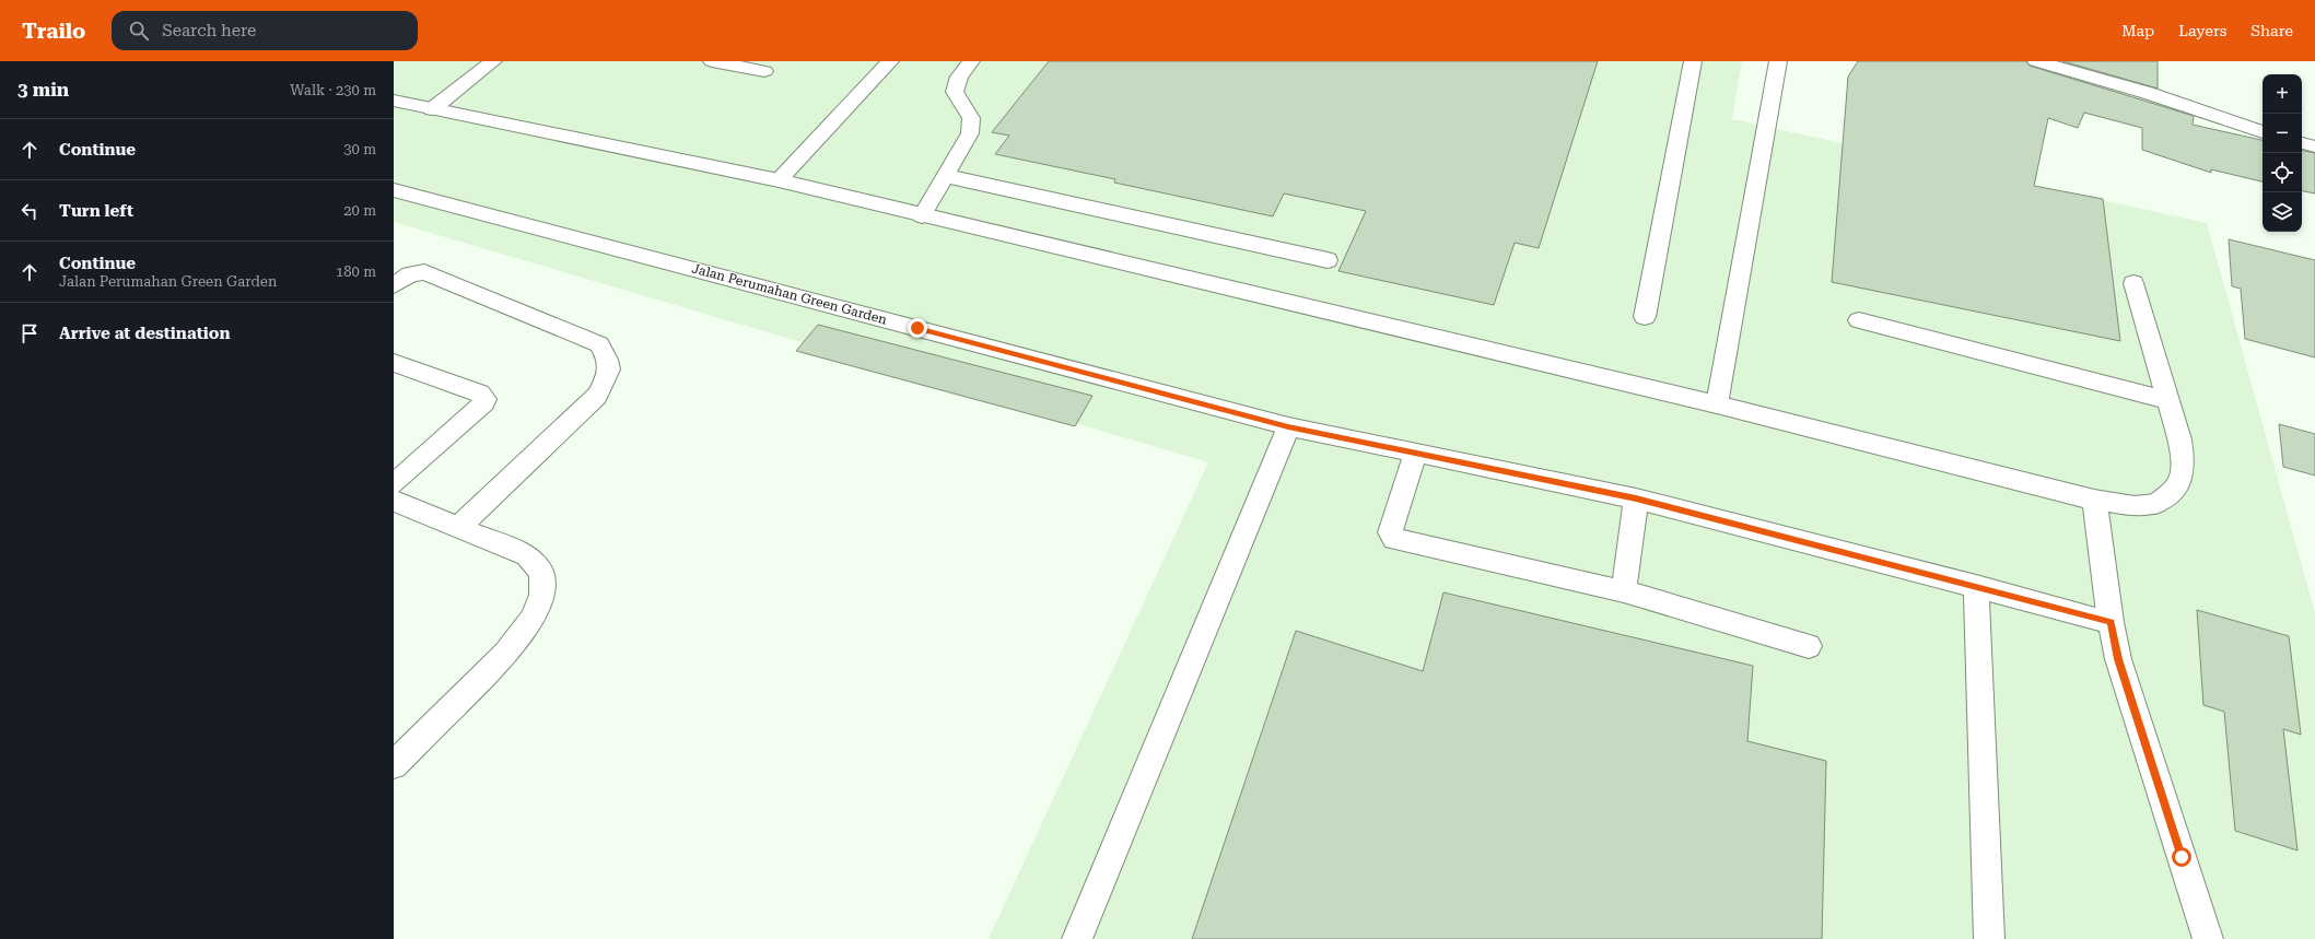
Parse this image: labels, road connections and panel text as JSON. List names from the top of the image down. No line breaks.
{"streets":{"street":["Jalan Perumahan Green Garden"]},"page":{"header":"Trailo","search":"Search here","nav":["Map","Layers","Share"],"heading":["3 min","Walk · 230 m"],"map_buttons":["+","−"],"list":[["Continue","30 m"],["Turn left","20 m"],["Continue","Jalan Perumahan Green Garden","180 m"],"Arrive at destination"]}}
